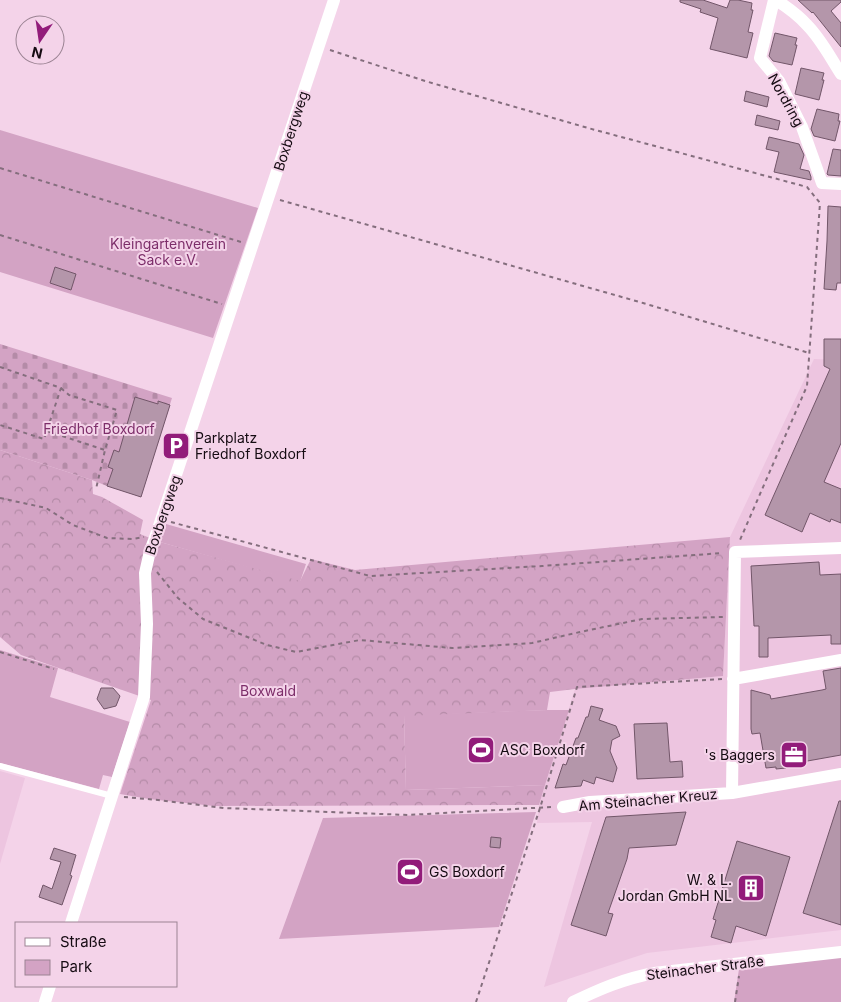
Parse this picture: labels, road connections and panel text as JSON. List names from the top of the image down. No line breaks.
{"streets":{"street":["Nordring","Boxbergweg","Am Steinacher Kreuz","Steinacher Straße"]},"parks":["Kleingartenverein Sack e.V.","Friedhof Boxdorf","Boxwald"],"places":{"parking":["Parkplatz Friedhof Boxdorf"],"sports":["ASC Boxdorf","GS Boxdorf"],"office":["'s Baggers"],"building":["W. & L. Jordan GmbH NL"]},"legend":["Straße","Park"],"north":"bottom"}
